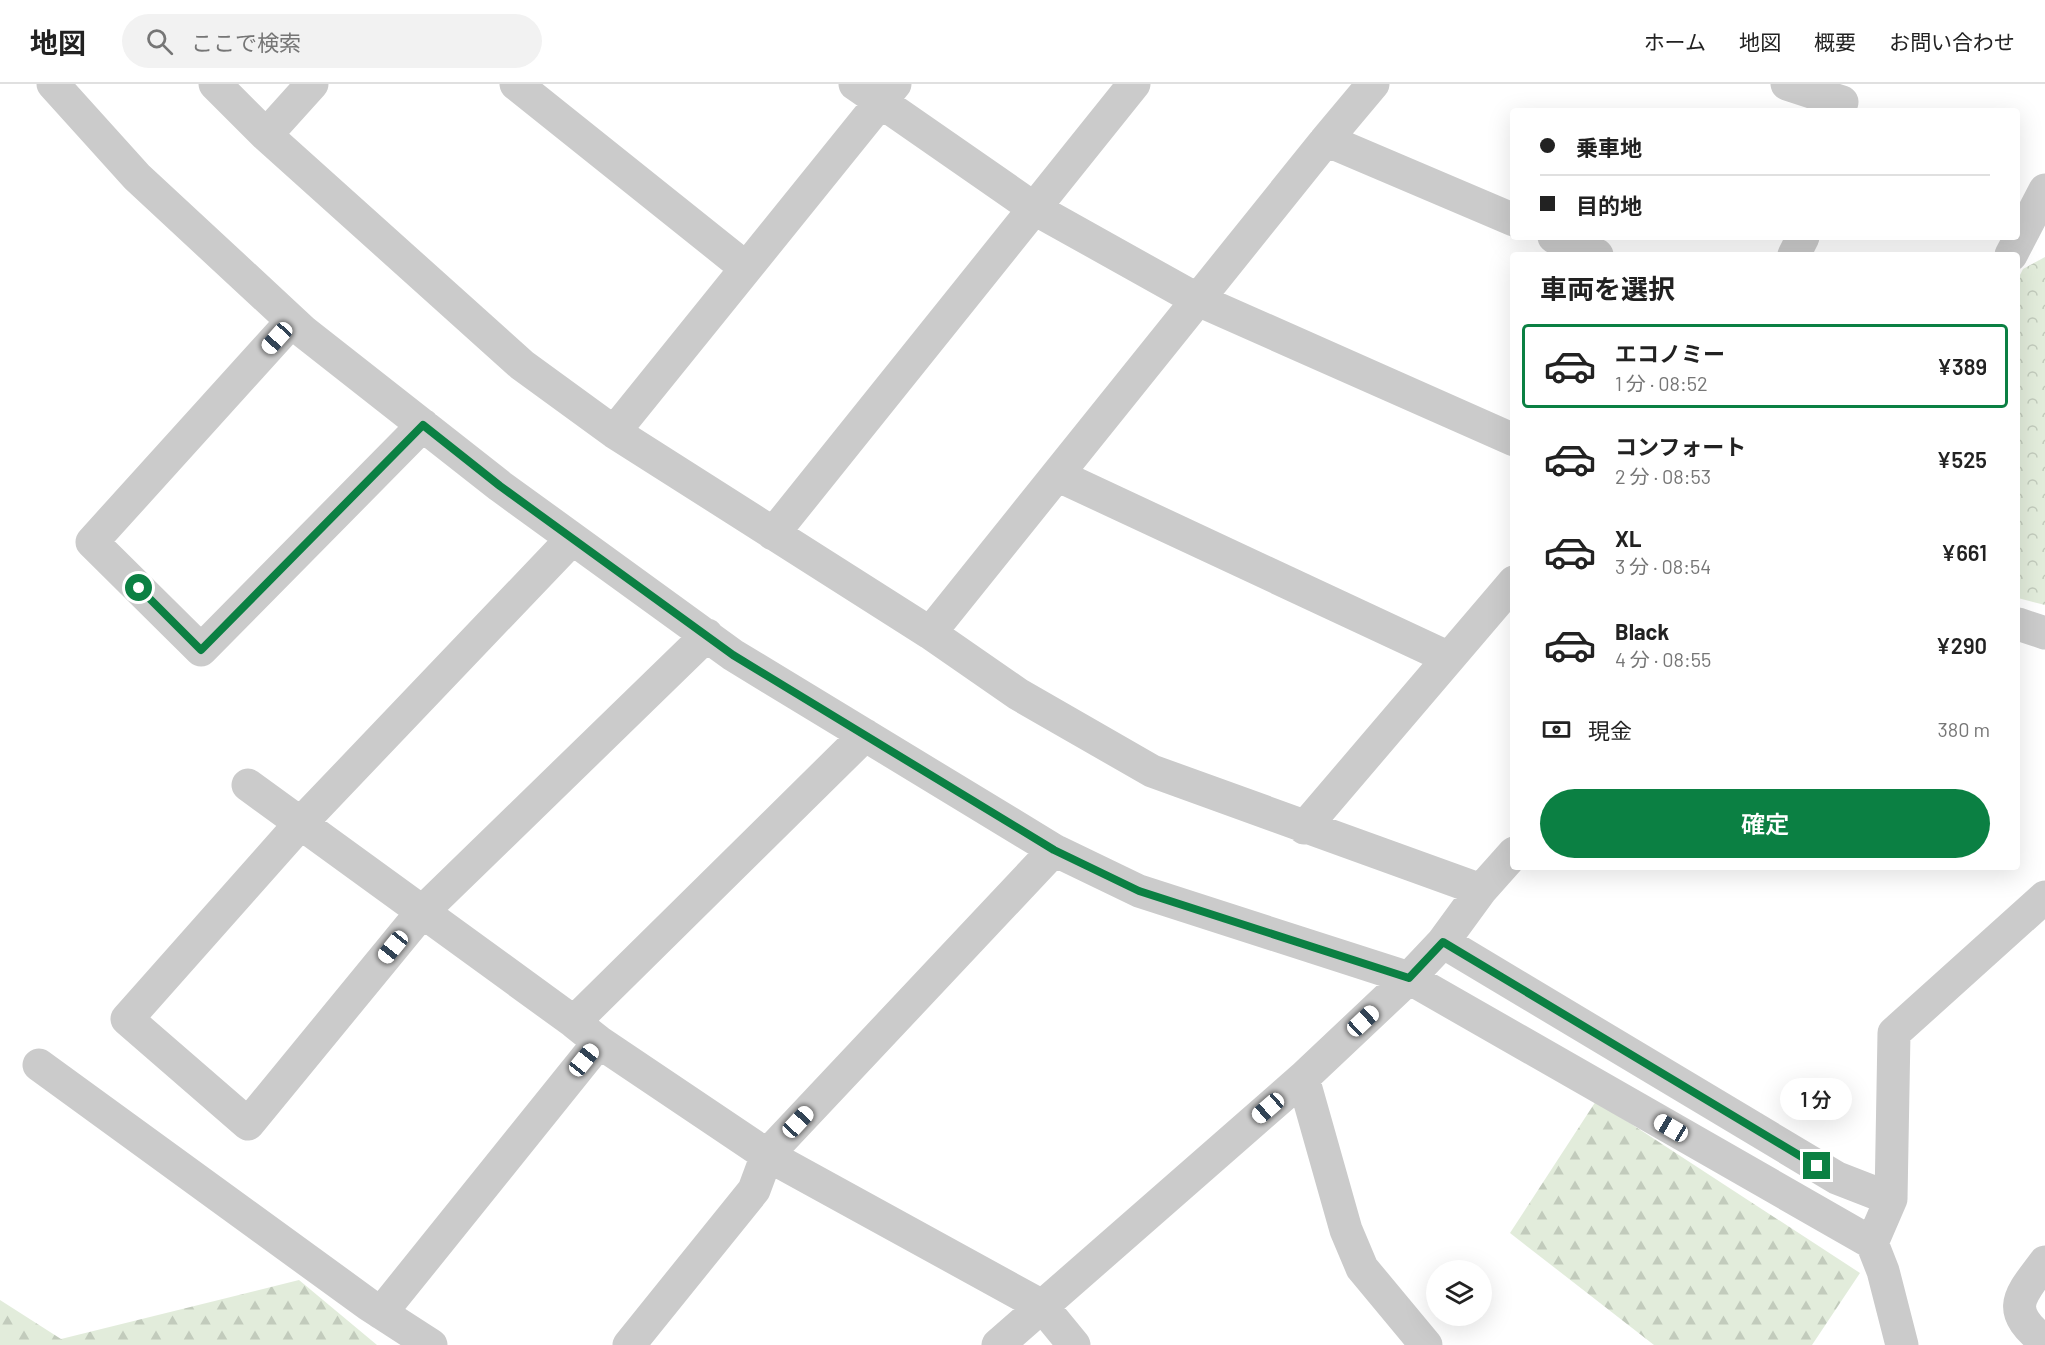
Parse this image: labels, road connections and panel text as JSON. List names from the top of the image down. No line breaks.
{"page":{"header":"地図","search":"ここで検索","nav":["ホーム","地図","概要","お問い合わせ"],"banner":["乗車地","目的地"],"heading":"車両を選択","list":[{"name":"エコノミー","note":"1 分 · 08:52","value":"¥389"},{"name":"コンフォート","note":"2 分 · 08:53","value":"¥525"},{"name":"XL","note":"3 分 · 08:54","value":"¥661"},{"name":"Black","note":"4 分 · 08:55","value":"¥290"}],"pay":["現金","380 m"],"buttons":"確定","bubble":"1 分"}}
